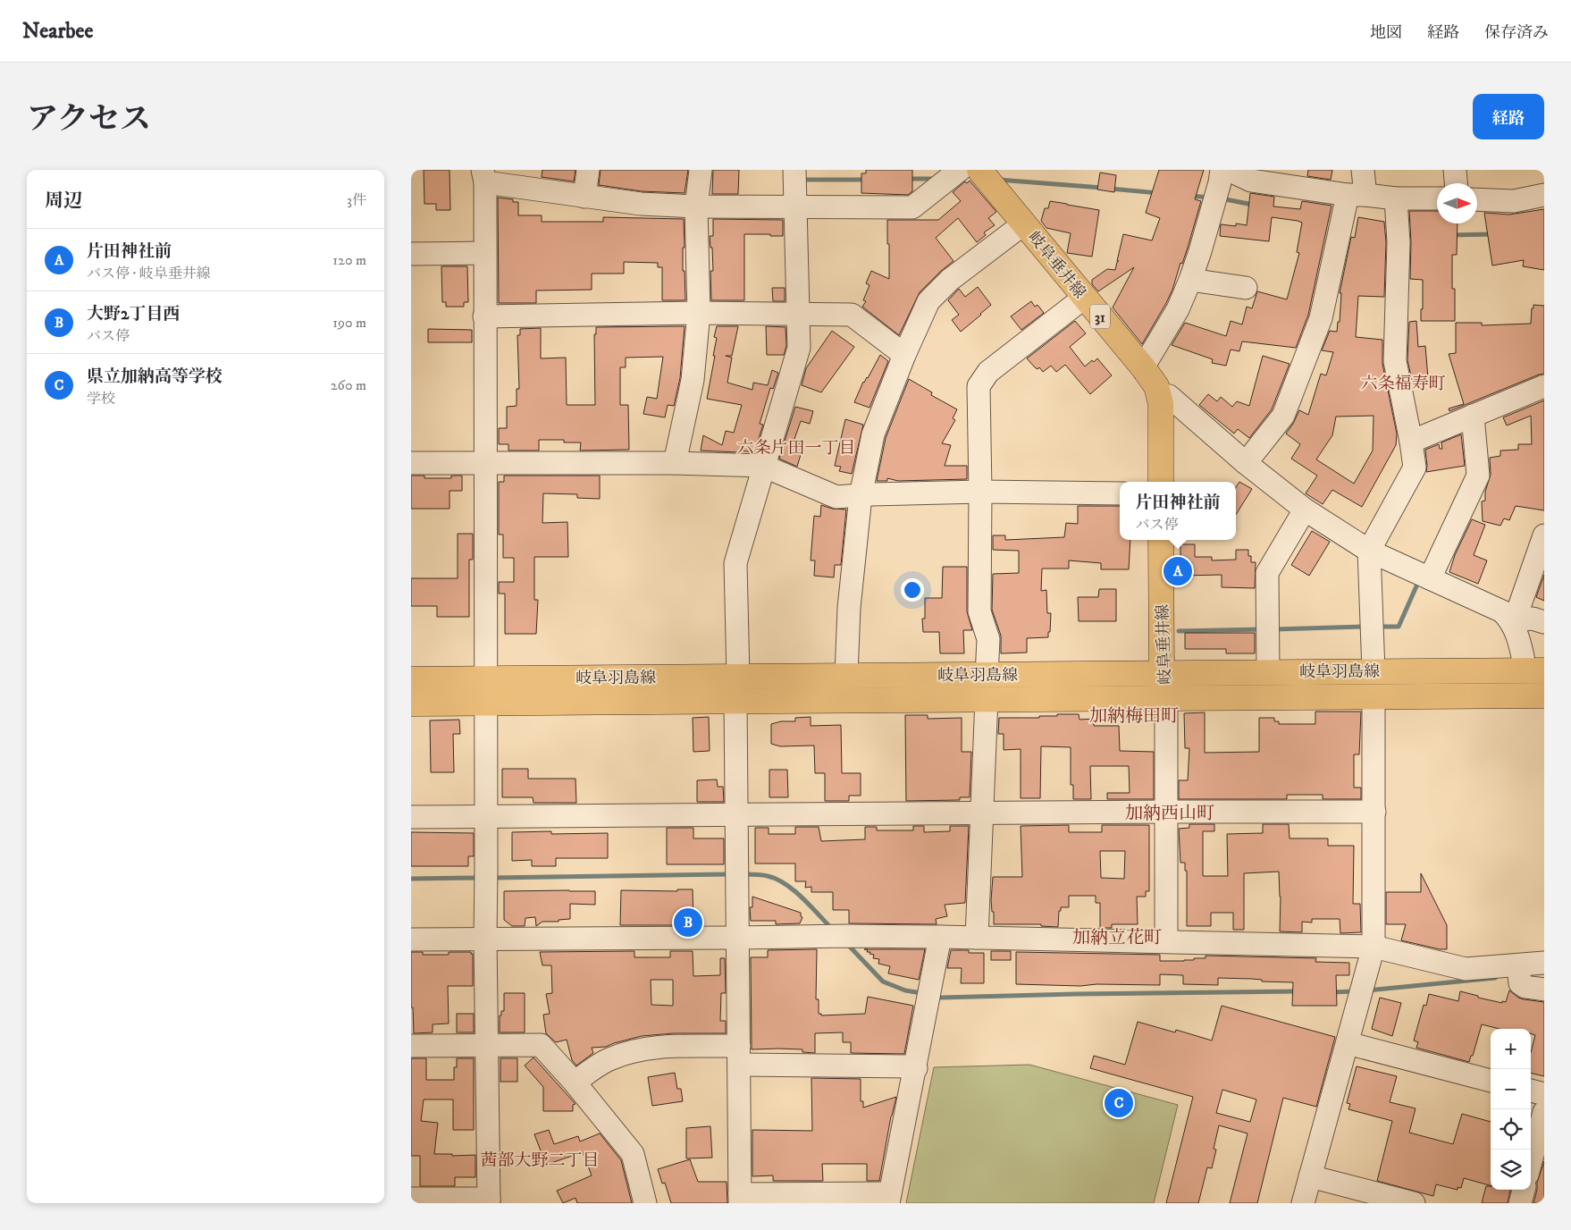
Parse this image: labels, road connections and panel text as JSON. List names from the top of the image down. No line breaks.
{"streets":{"main road":["岐阜垂井線","31","岐阜羽島線"]},"crossings":[["岐阜垂井線","岐阜羽島線"]],"districts":["六条福寿町","六条片田一丁目","加納梅田町","加納西山町","加納立花町","茜部大野二丁目"],"north":"right","page":{"header":"Nearbee","nav":["地図","経路","保存済み"],"title":"アクセス","buttons":"経路","heading":["周辺","3件"],"list":[{"mark":"A","name":"片田神社前","note":"バス停 · 岐阜垂井線","value":"120 m"},{"mark":"B","name":"大野2丁目西","note":"バス停","value":"190 m"},{"mark":"C","name":"県立加納高等学校","note":"学校","value":"260 m"}],"popup":["片田神社前","バス停"],"pins":["A","B","C"],"map_buttons":["+","−"]}}
